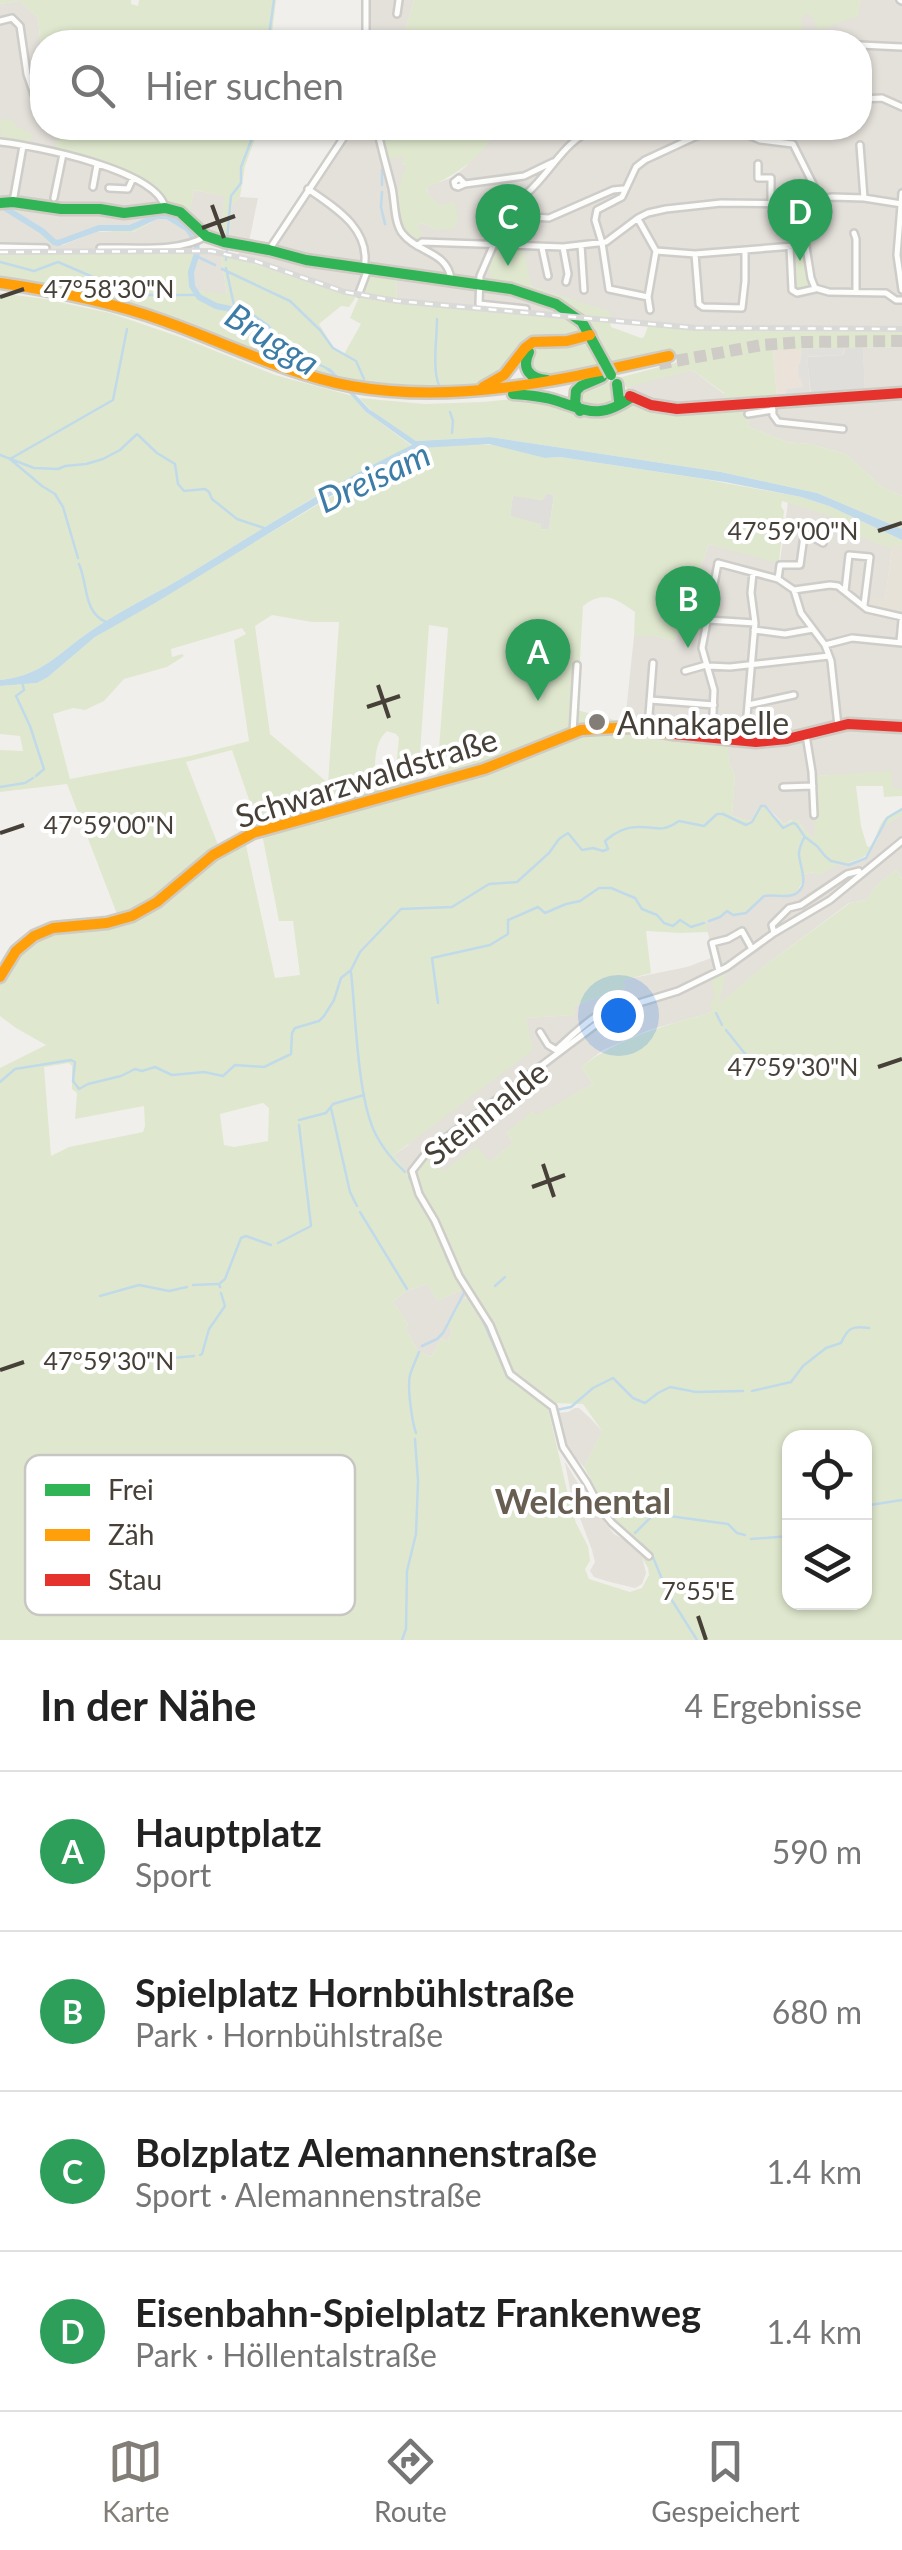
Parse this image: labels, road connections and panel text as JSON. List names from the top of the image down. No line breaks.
{"streets":{"main road":["Schwarzwaldstraße"],"street":["Steinhalde"]},"districts":["Welchental"],"water":["Brugga","Dreisam"],"places":["Annakapelle"],"legend":["Frei","Zäh","Stau"],"page":{"search":"Hier suchen","pins":["D","C","B","A"],"heading":["In der Nähe","4 Ergebnisse"],"list":[{"mark":"A","name":"Hauptplatz","note":"Sport","value":"590 m"},{"mark":"B","name":"Spielplatz Hornbühlstraße","note":"Park · Hornbühlstraße","value":"680 m"},{"mark":"C","name":"Bolzplatz Alemannenstraße","note":"Sport · Alemannenstraße","value":"1.4 km"},{"mark":"D","name":"Eisenbahn-Spielplatz Frankenweg","note":"Park · Höllentalstraße","value":"1.4 km"}],"nav":["Karte","Route","Gespeichert"]},"coordinates":["47°58'30\"N","47°59'00\"N","47°59'30\"N","7°55'E"]}
